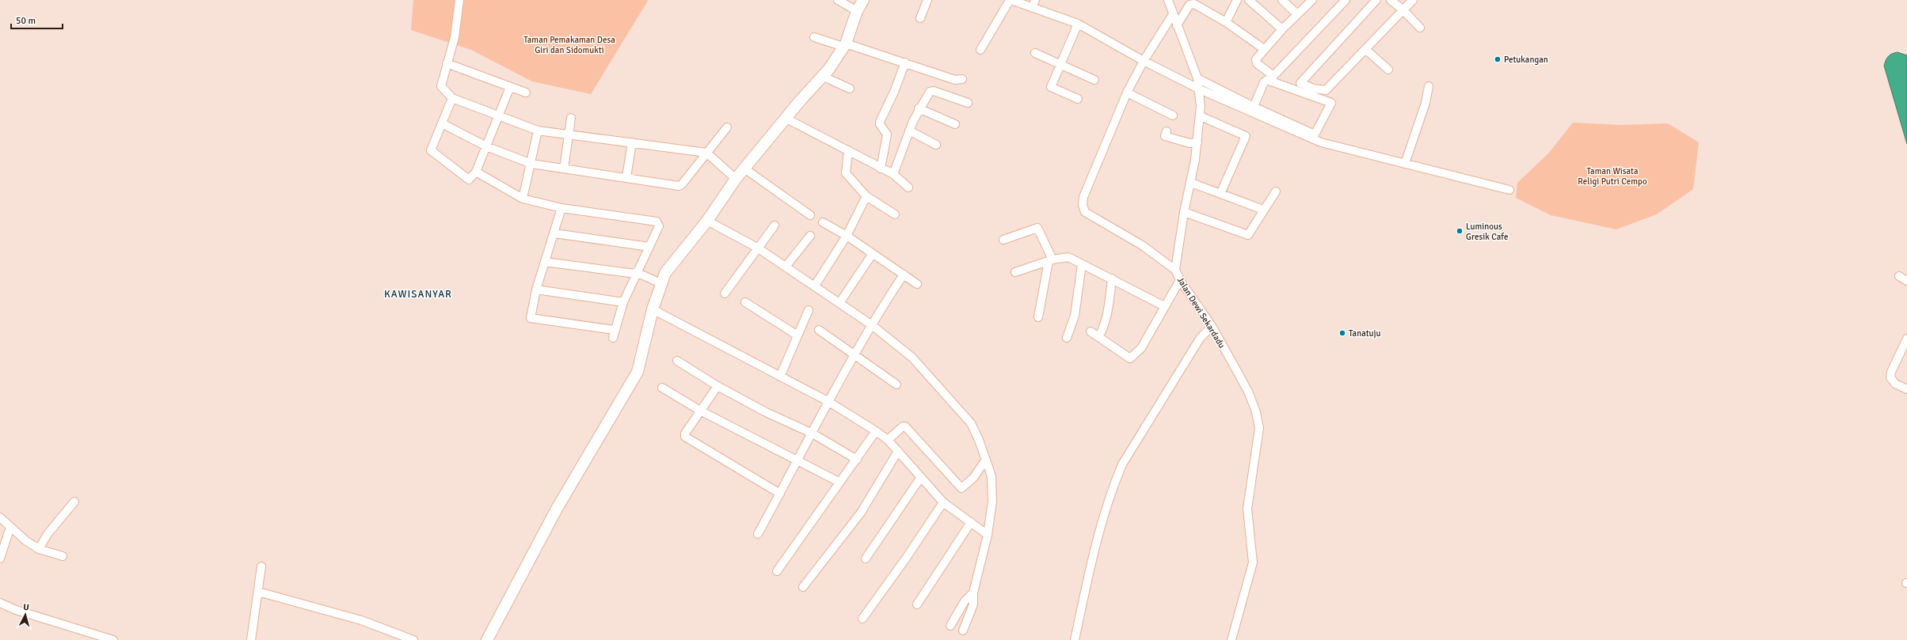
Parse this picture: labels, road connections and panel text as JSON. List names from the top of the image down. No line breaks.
{"streets":{"street":["Jalan Dewi Sekardadu"]},"districts":["KAWISANYAR"],"parks":["Taman Pemakaman Desa Giri dan Sidomukti","Taman Wisata Religi Putri Cempo"],"places":["Petukangan","Luminous Gresik Cafe","Tanatuju"],"scale_bar":"50 m","north":"top"}
